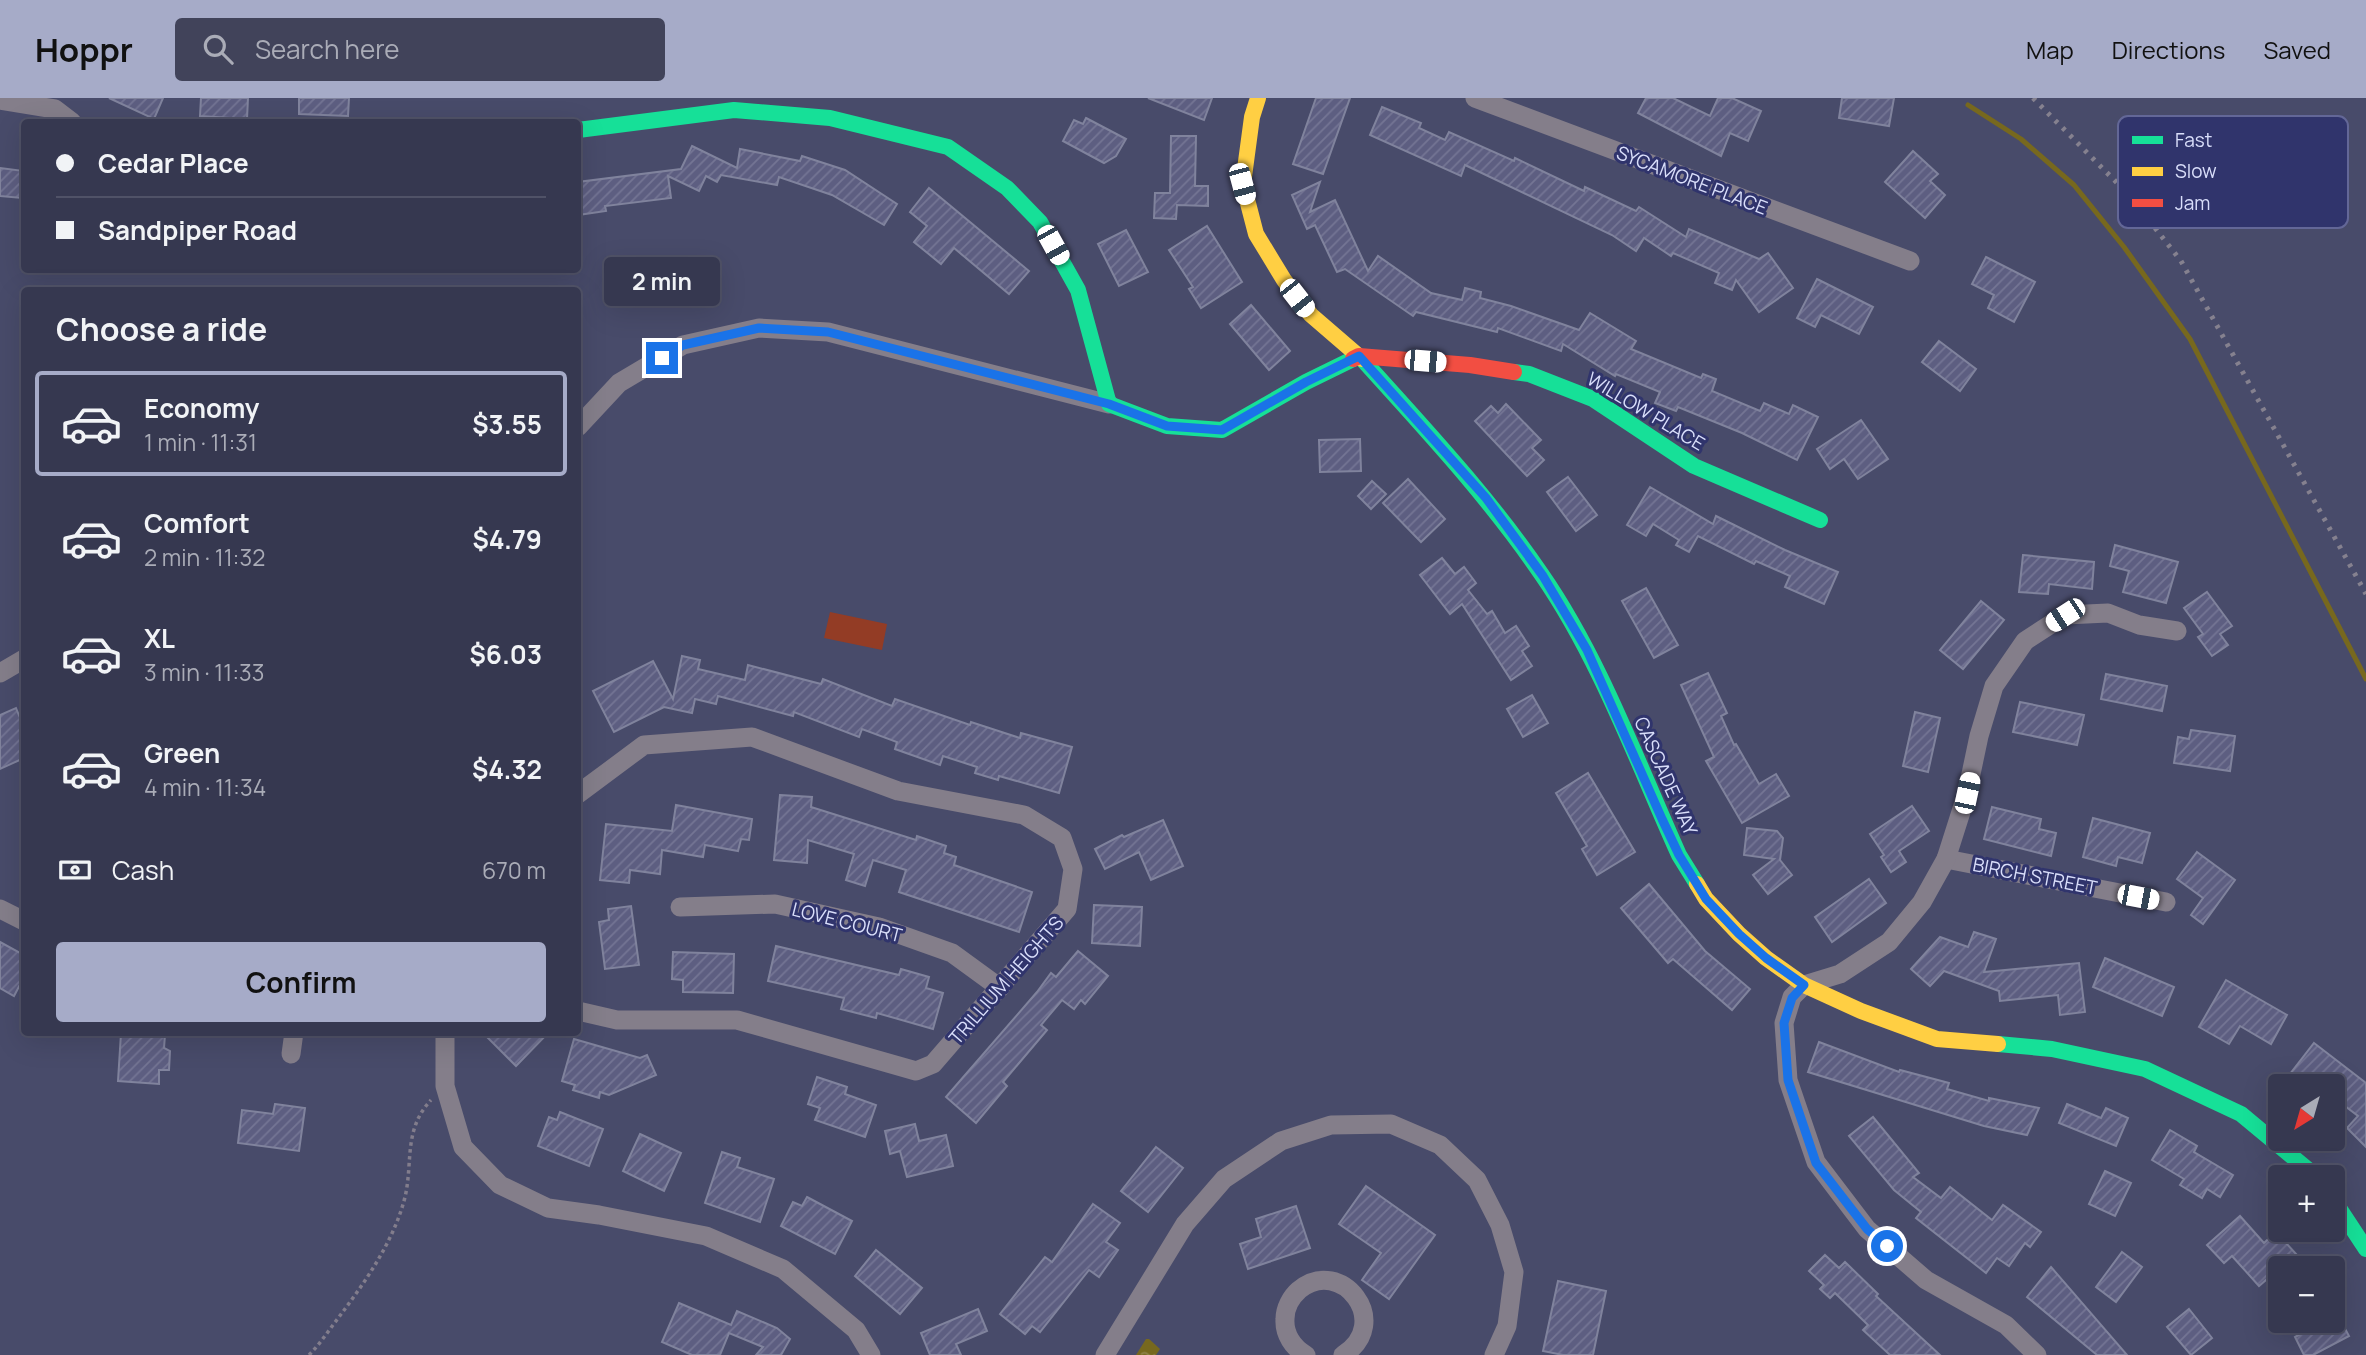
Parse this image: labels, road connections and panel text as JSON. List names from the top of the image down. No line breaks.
{"streets":{"street":["SYCAMORE PLACE","WILLOW PLACE","CASCADE WAY","BIRCH STREET","LOVE COURT","TRILLIUM HEIGHTS"]},"crossings":[["WILLOW PLACE","CASCADE WAY"],["LOVE COURT","TRILLIUM HEIGHTS"]],"legend":["Fast","Slow","Jam"],"north":"bottom left","page":{"header":"Hoppr","search":"Search here","nav":["Map","Directions","Saved"],"banner":["Cedar Place","Sandpiper Road"],"bubble":"2 min","heading":"Choose a ride","list":[{"name":"Economy","note":"1 min · 11:31","value":"$3.55"},{"name":"Comfort","note":"2 min · 11:32","value":"$4.79"},{"name":"XL","note":"3 min · 11:33","value":"$6.03"},{"name":"Green","note":"4 min · 11:34","value":"$4.32"}],"pay":["Cash","670 m"],"buttons":"Confirm","map_buttons":["+","−"]}}
